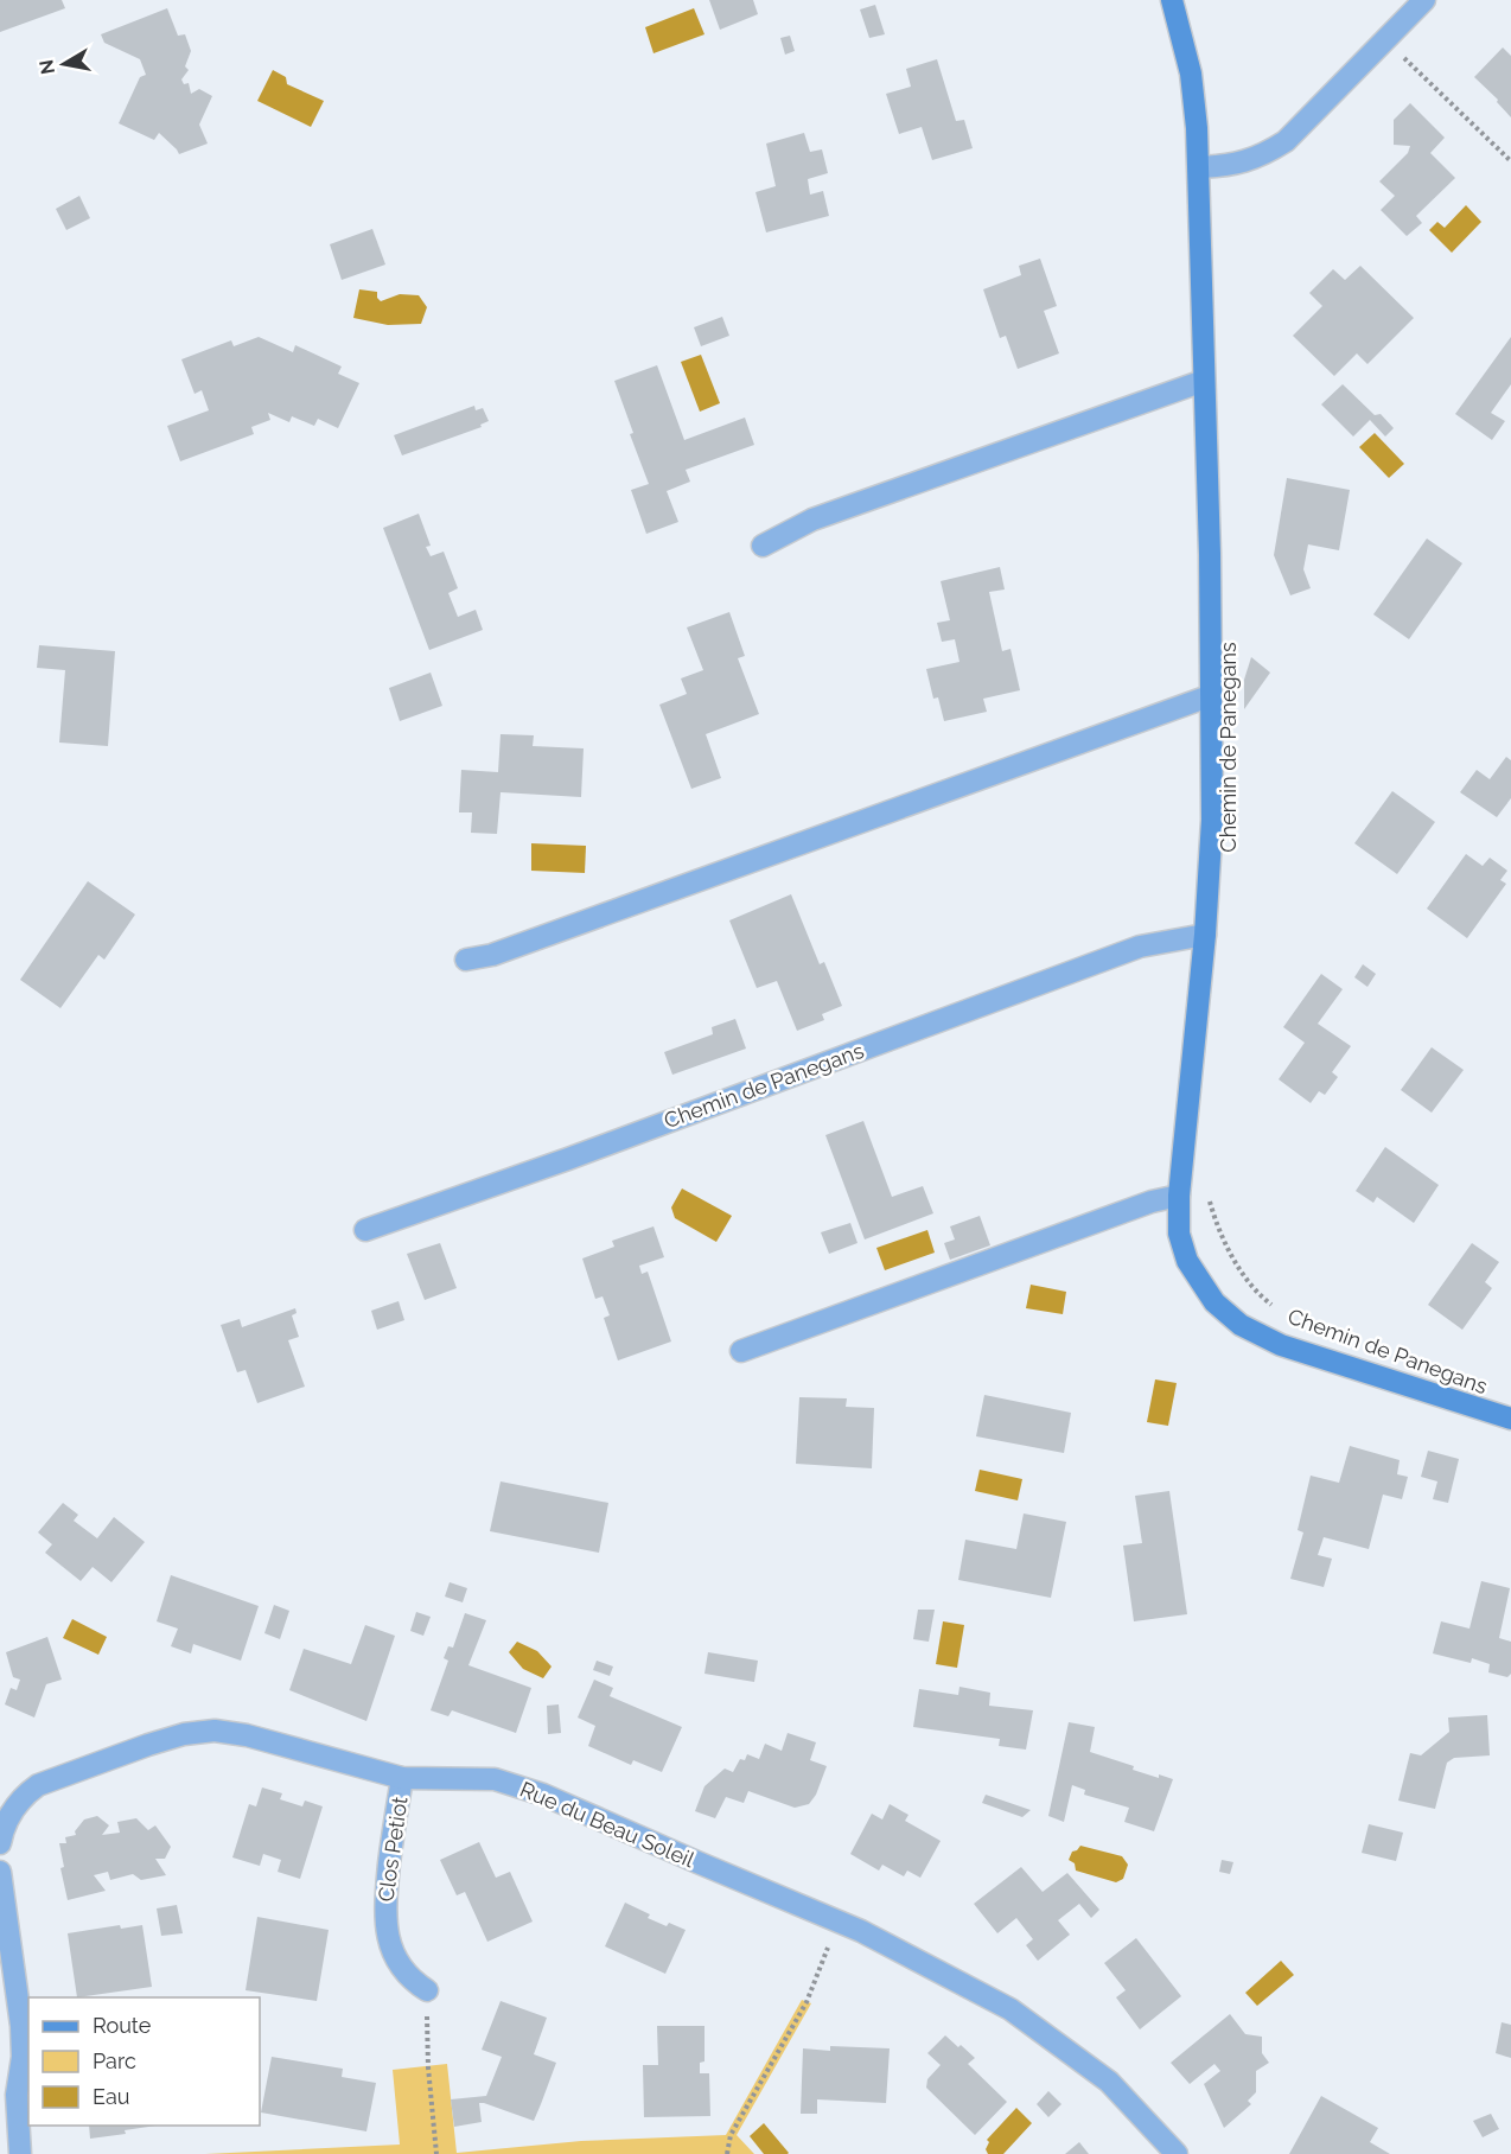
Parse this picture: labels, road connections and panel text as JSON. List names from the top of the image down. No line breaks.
{"streets":{"street":["Chemin de Panegans","Rue du Beau Soleil","Clos Petiot"]},"crossings":[["Rue du Beau Soleil","Clos Petiot"]],"legend":["Route","Parc","Eau"],"north":"left"}
